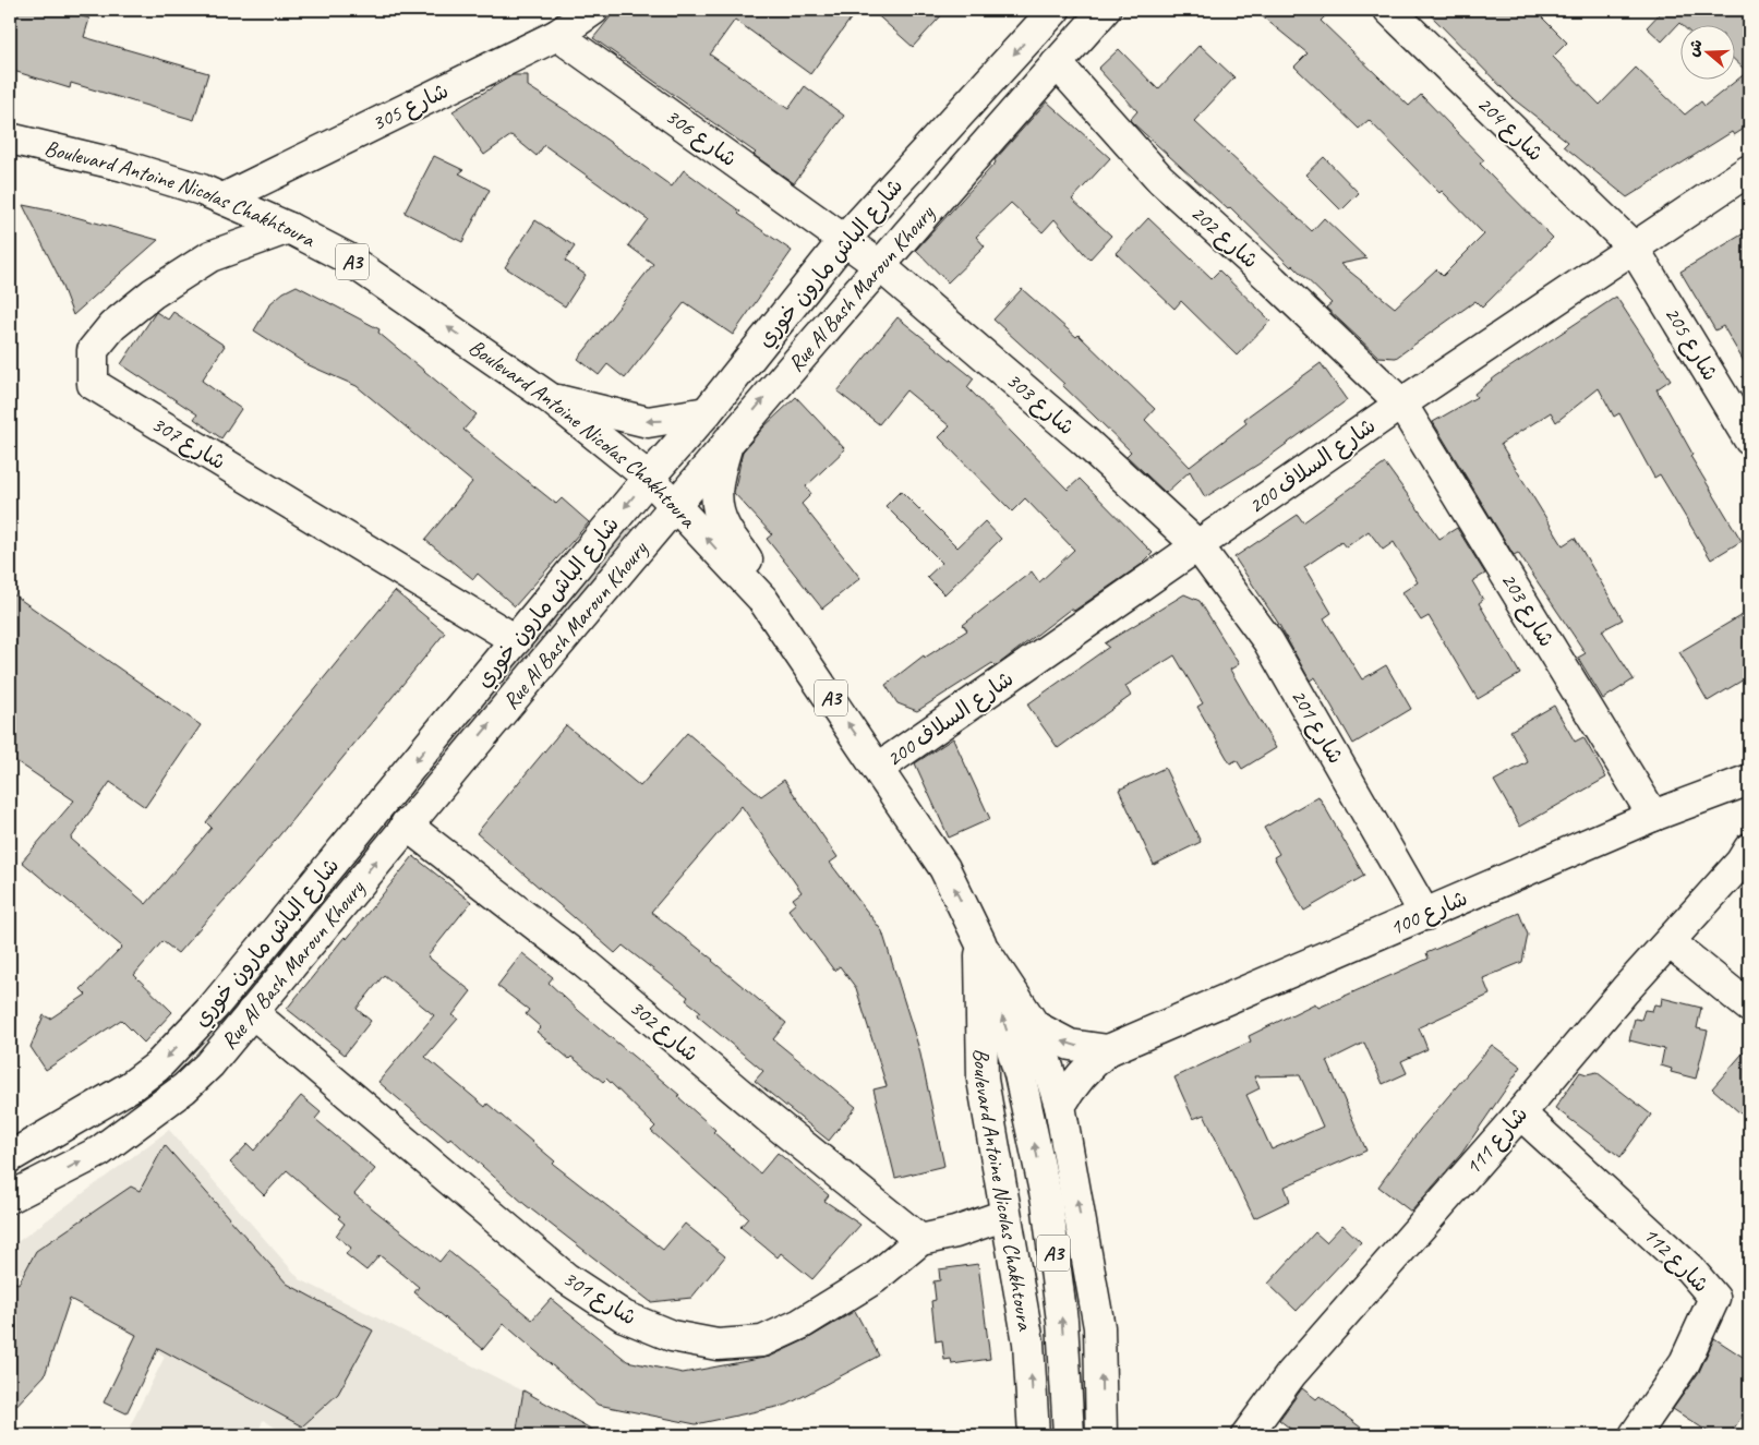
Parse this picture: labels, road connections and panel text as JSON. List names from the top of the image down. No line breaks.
{"streets":{"main road":["شارع 305","شارع 204","شارع 306","Boulevard Antoine Nicolas Chakhtoura","شارع 202","A3","شارع الباش مارون خوري","Rue Al Bash Maroun Khoury","شارع 205","شارع 303","شارع 307","200 شارع السلاف","شارع 203","شارع 201","شارع 100","شارع 302","شارع 111","شارع 112","شارع 301"]},"crossings":[["شارع 305","شارع 306"],["شارع 305","Boulevard Antoine Nicolas Chakhtoura"],["شارع 204","شارع 205"],["شارع 204","200 شارع السلاف"],["شارع 306","شارع الباش مارون خوري"],["شارع 306","Rue Al Bash Maroun Khoury"],["شارع 306","شارع 303"],["Boulevard Antoine Nicolas Chakhtoura","A3"],["Boulevard Antoine Nicolas Chakhtoura","شارع الباش مارون خوري"],["Boulevard Antoine Nicolas Chakhtoura","Rue Al Bash Maroun Khoury"],["Boulevard Antoine Nicolas Chakhtoura","شارع 307"],["Boulevard Antoine Nicolas Chakhtoura","200 شارع السلاف"],["Boulevard Antoine Nicolas Chakhtoura","شارع 100"],["Boulevard Antoine Nicolas Chakhtoura","شارع 301"],["شارع 202","Rue Al Bash Maroun Khoury"],["شارع 202","200 شارع السلاف"],["شارع 202","شارع 203"],["شارع الباش مارون خوري","شارع 307"],["Rue Al Bash Maroun Khoury","شارع 303"],["Rue Al Bash Maroun Khoury","شارع 302"],["Rue Al Bash Maroun Khoury","شارع 301"],["شارع 205","200 شارع السلاف"],["شارع 303","200 شارع السلاف"],["شارع 303","شارع 201"],["200 شارع السلاف","شارع 203"],["200 شارع السلاف","شارع 201"],["شارع 203","شارع 100"],["شارع 201","شارع 100"],["شارع 302","شارع 301"],["شارع 111","شارع 112"]],"one_way":["شارع الباش مارون خوري","Rue Al Bash Maroun Khoury"],"north":"left"}
